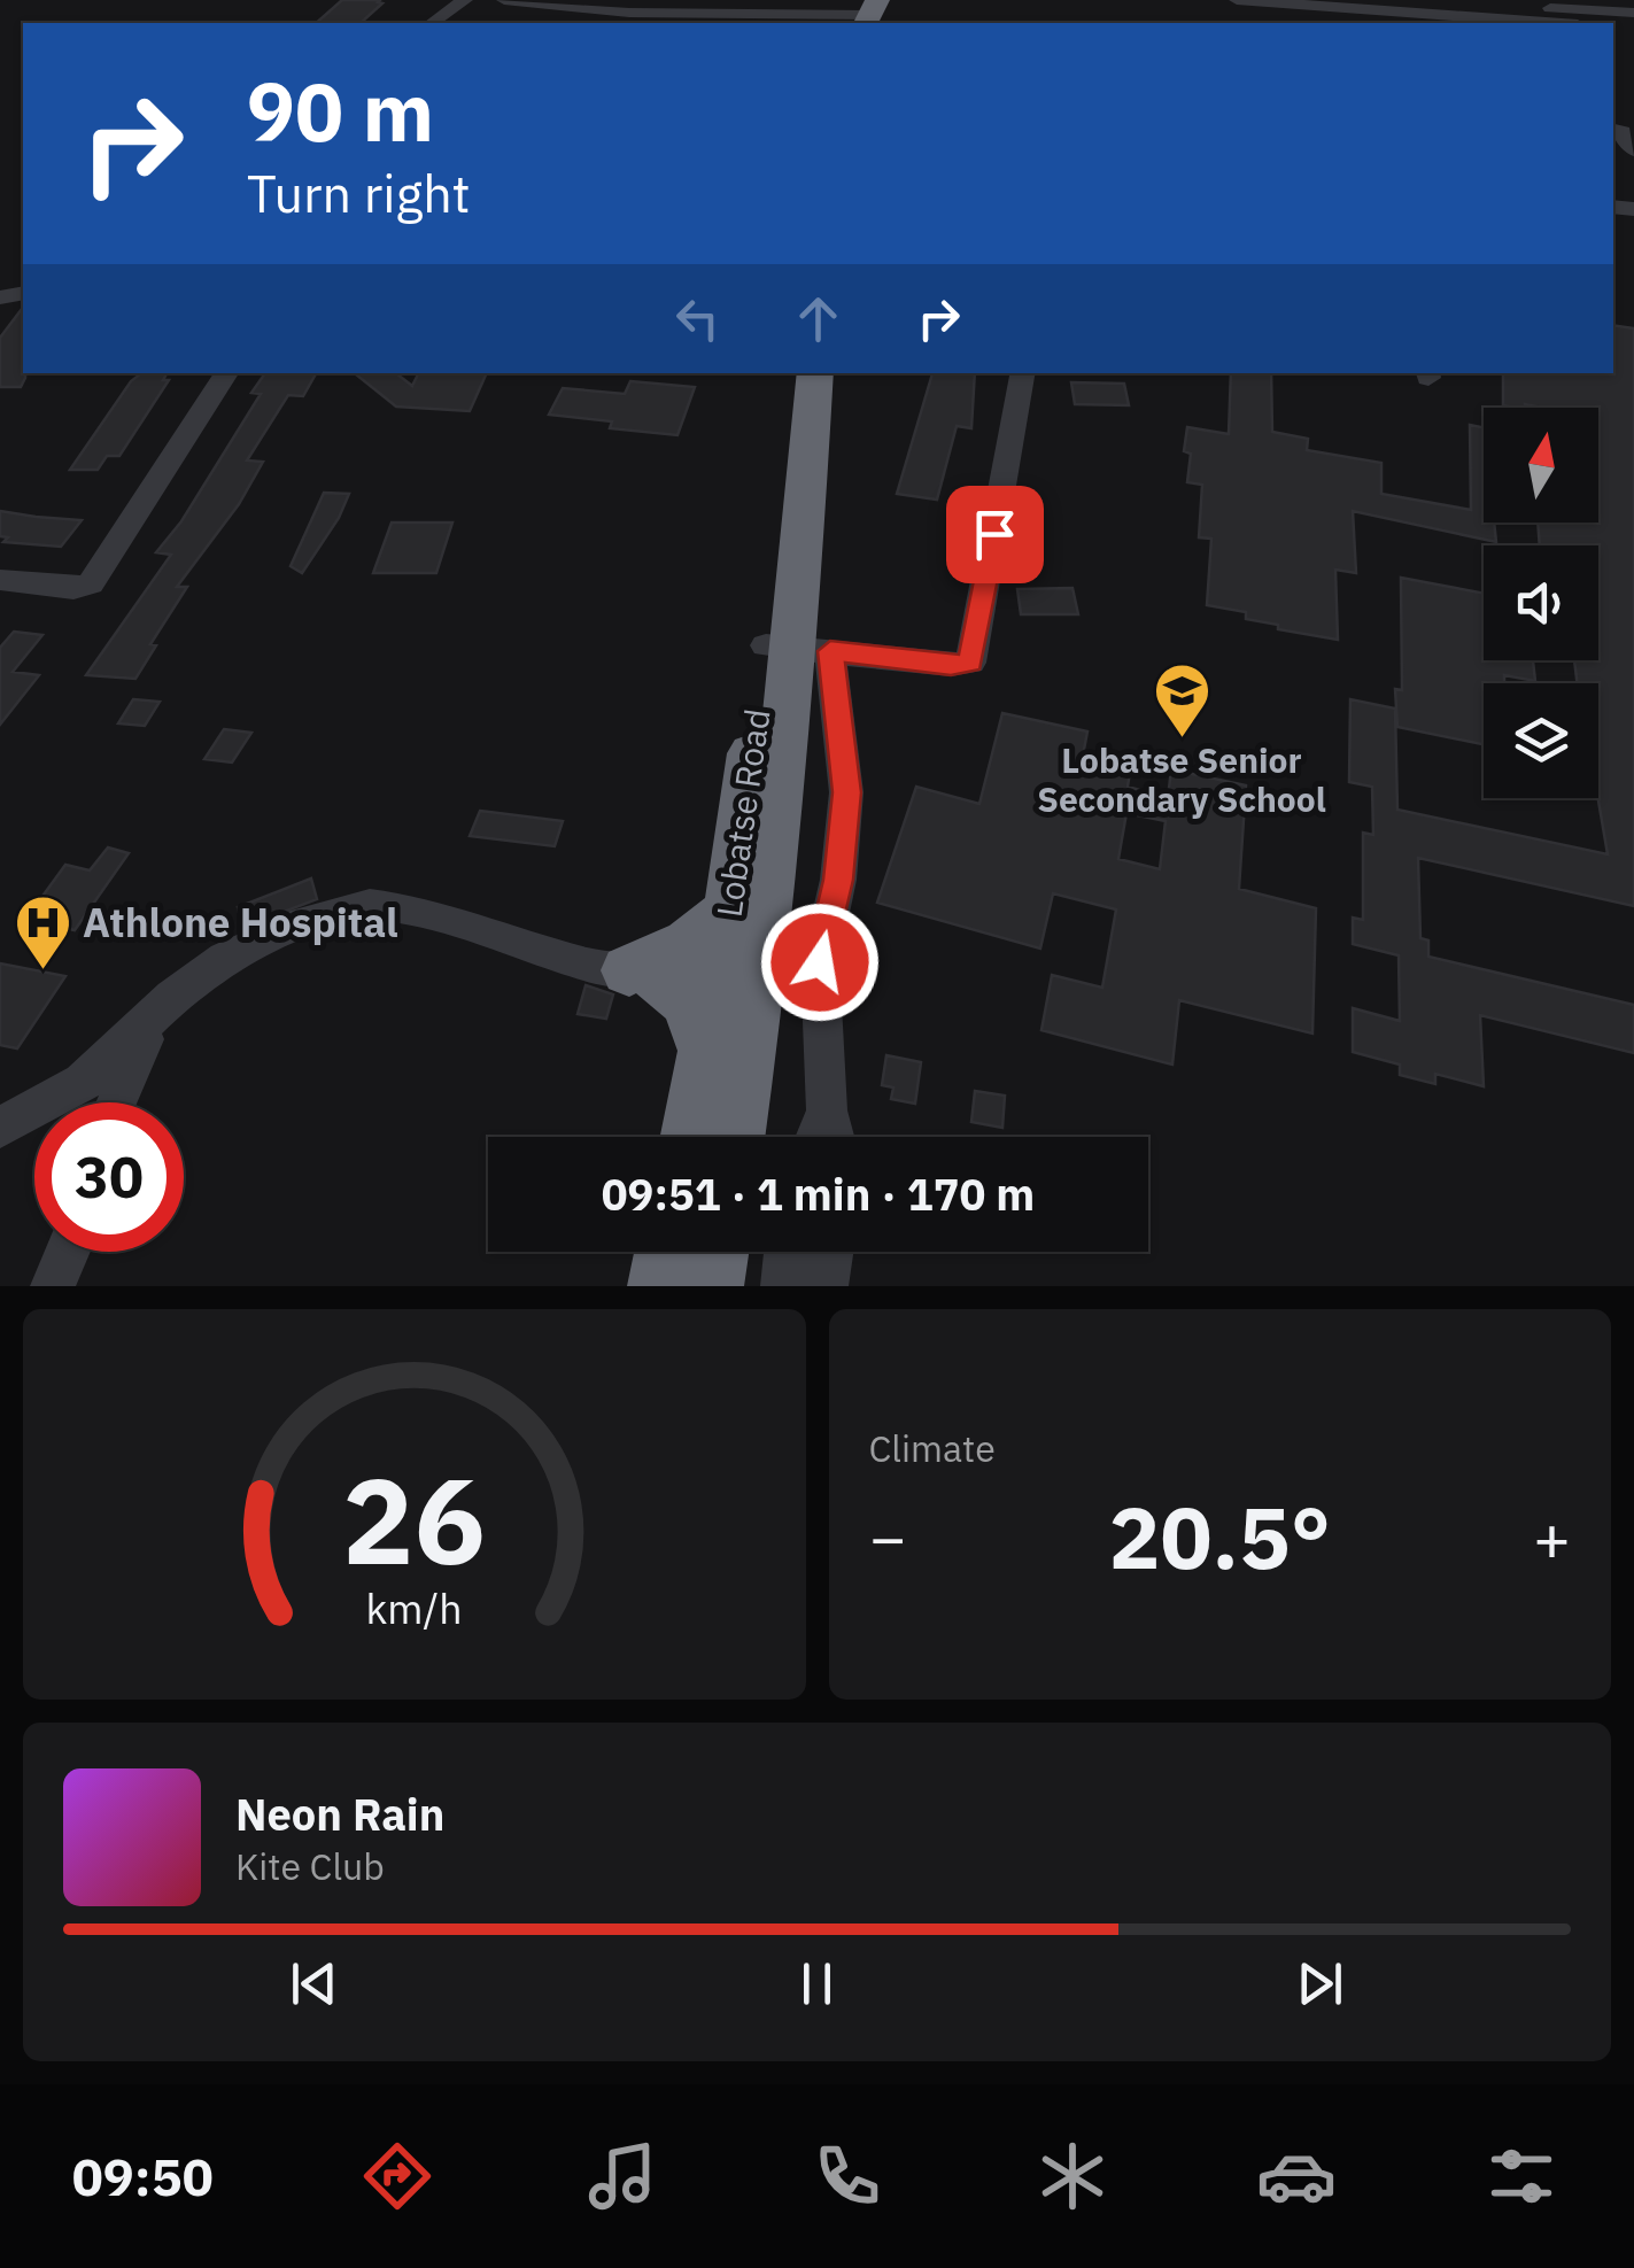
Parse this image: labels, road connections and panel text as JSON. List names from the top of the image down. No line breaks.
{"streets":{"highway":["Lobatse Road"]},"places":{"school or university":["Lobatse Senior Secondary School"],"hospital":["Athlone Hospital"]},"north":"top","page":{"turn":["90 m","Turn right"],"limit":"30","trip":"09:51 · 1 min · 170 m","tile":"Climate","heat":["−","20.5°","+"],"song":["Neon Rain","Kite Club"],"tabs":"09:50","gauge":["26","km/h"]}}
